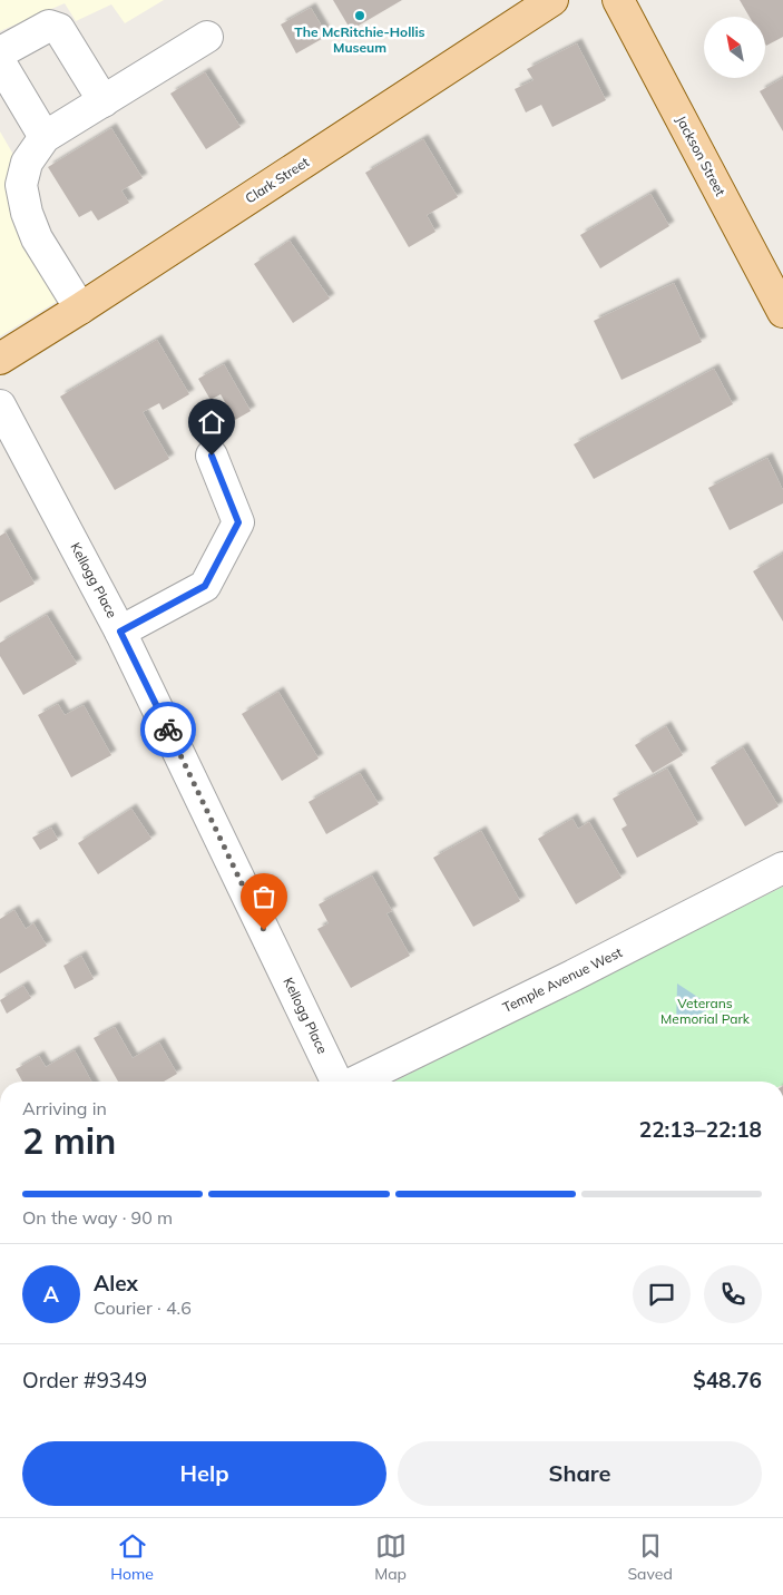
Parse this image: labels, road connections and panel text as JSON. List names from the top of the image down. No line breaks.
{"streets":{"main road":["Jackson Street","Clark Street"],"street":["Kellogg Place","Temple Avenue West"]},"parks":["Veterans Memorial Park"],"places":["The McRitchie-Hollis Museum"],"north":"top left","page":{"heading":["2 min","Arriving in","22:13–22:18"],"panel":["Alex","Courier · 4.6","Order #9349","$48.76"],"bar":"On the way · 90 m","round":"A","buttons":["Help","Share"],"tabs":["Home","Map","Saved"]}}
